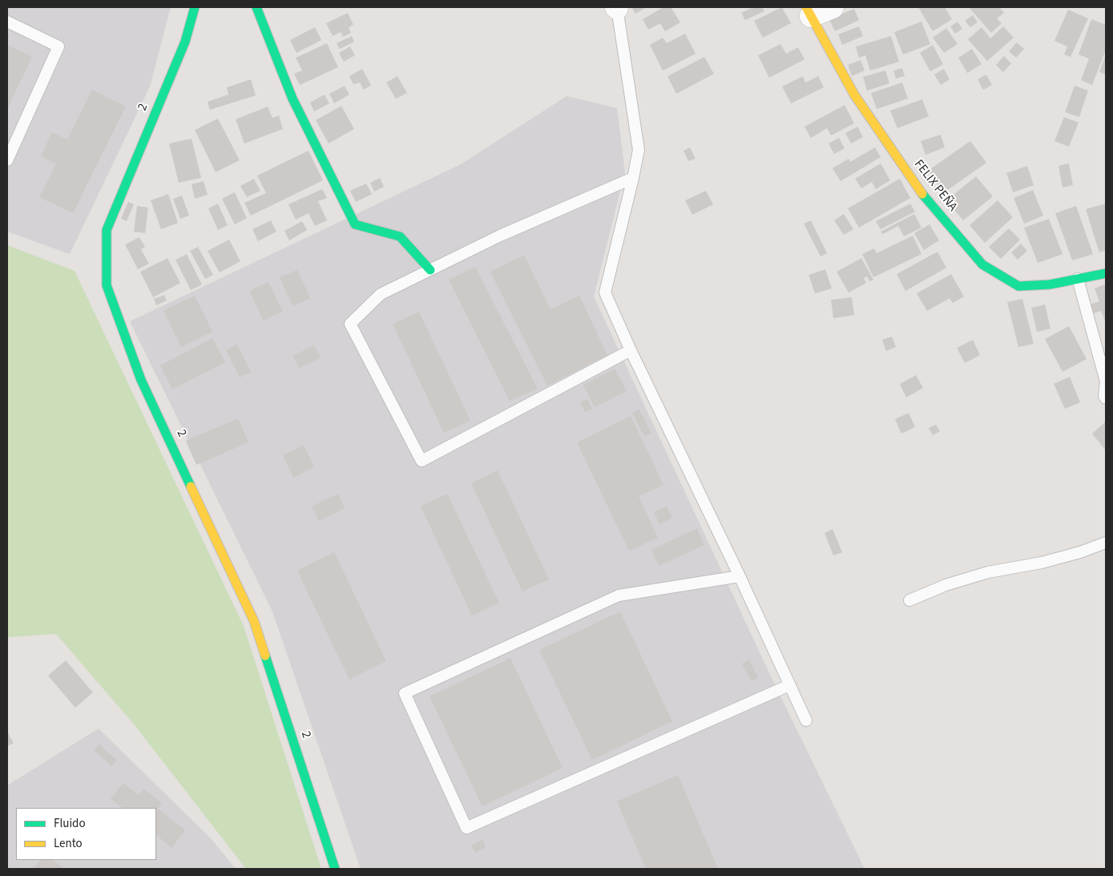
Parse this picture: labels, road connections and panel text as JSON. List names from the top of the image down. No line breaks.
{"streets":{"street":["2","FELIX PEÑA"]},"legend":["Fluido","Lento"]}
